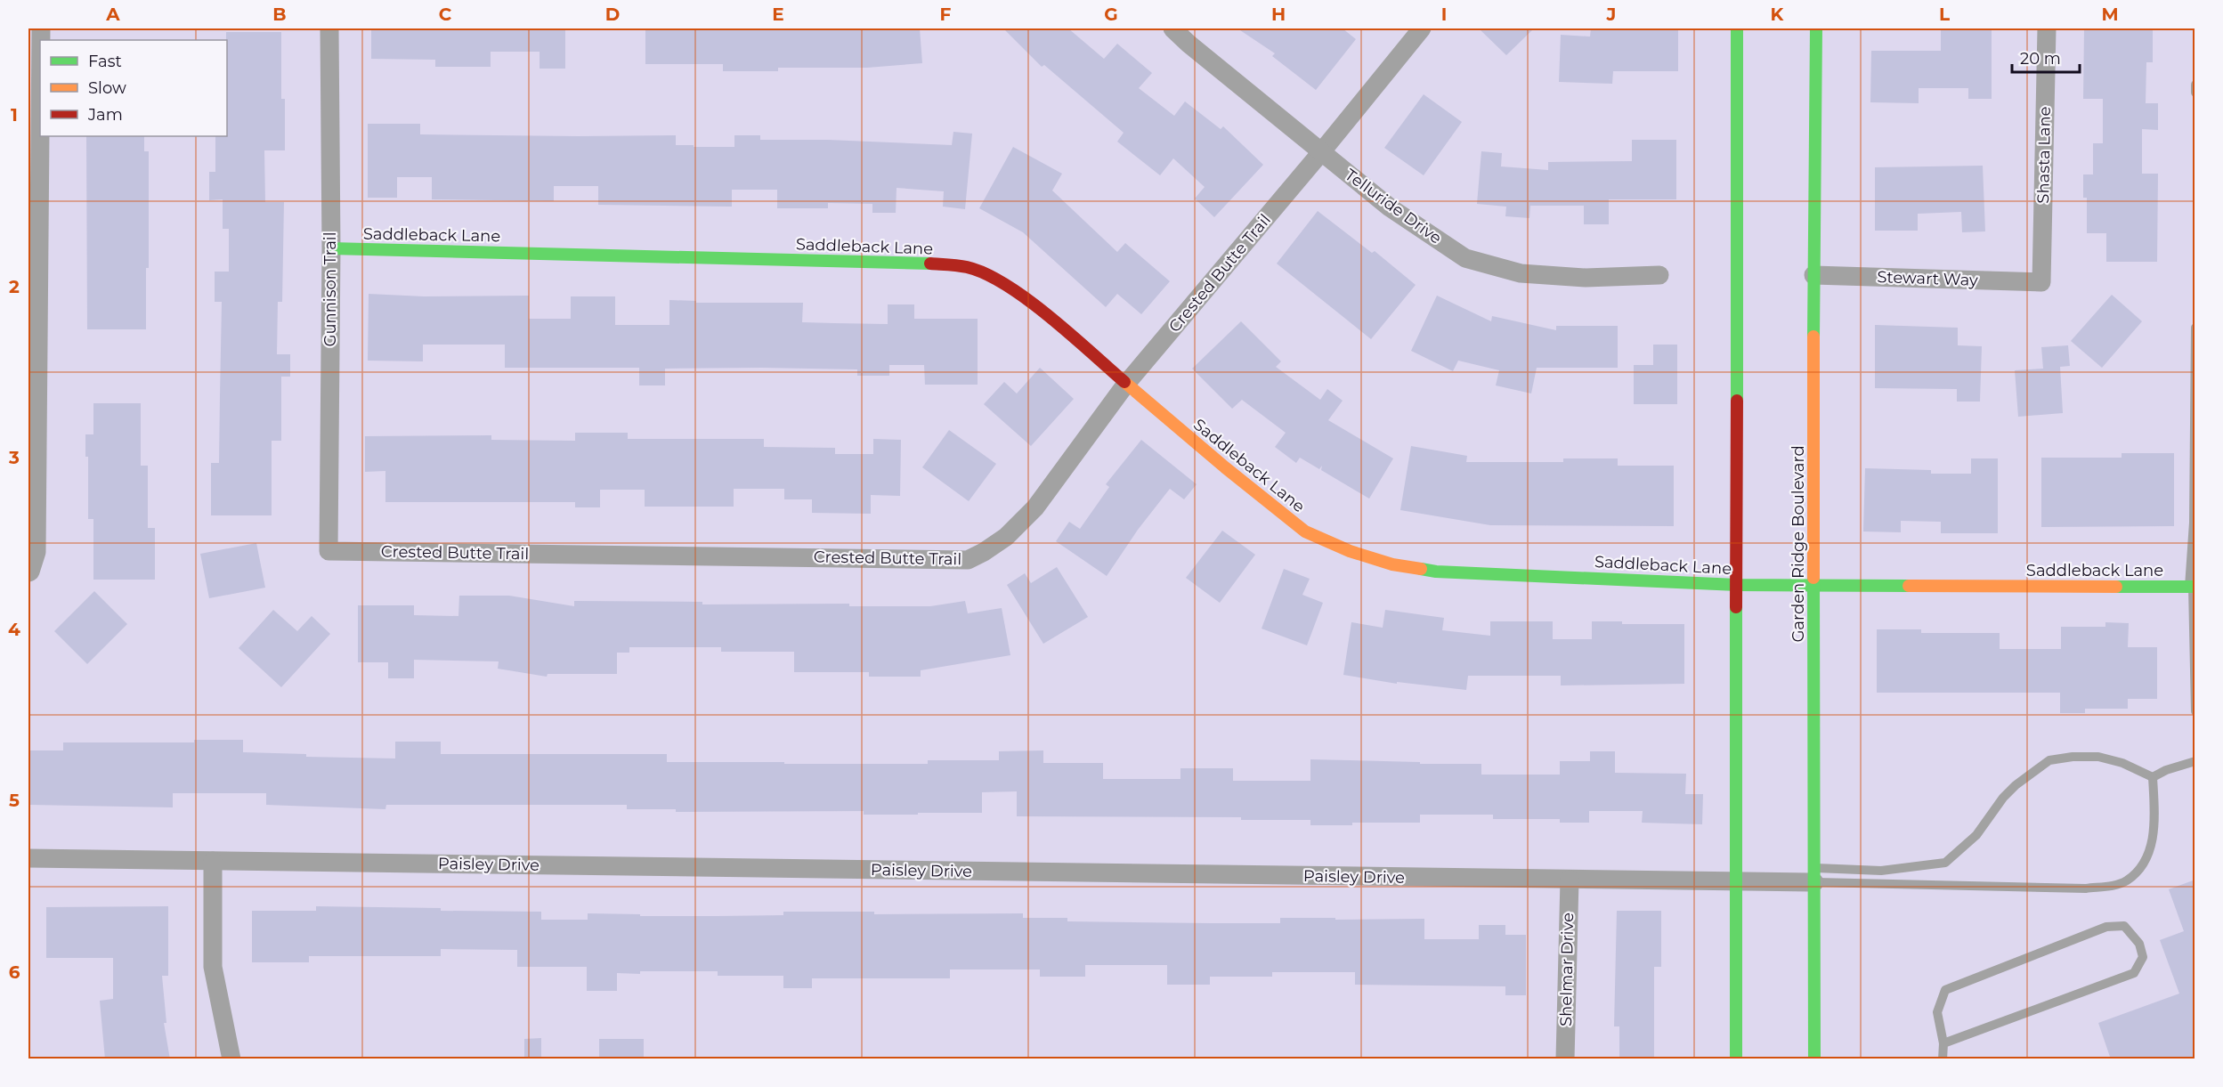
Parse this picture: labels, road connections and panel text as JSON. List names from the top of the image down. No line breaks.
{"streets":{"main road":["Saddleback Lane","Garden Ridge Boulevard"],"street":["Shasta Lane","Telluride Drive","Crested Butte Trail","Stewart Way","Gunnison Trail","Paisley Drive","Shelmar Drive"]},"crossings":[["Shasta Lane","Stewart Way"],["Telluride Drive","Crested Butte Trail"],["Saddleback Lane","Crested Butte Trail"],["Saddleback Lane","Gunnison Trail"],["Saddleback Lane","Garden Ridge Boulevard"],["Crested Butte Trail","Gunnison Trail"],["Stewart Way","Garden Ridge Boulevard"],["Garden Ridge Boulevard","Paisley Drive"],["Paisley Drive","Shelmar Drive"]],"legend":["Fast","Slow","Jam"],"scale_bar":"20 m","grid":{"columns":["A","B","C","D","E","F","G","H","I","J","K","L","M"],"rows":["1","2","3","4","5","6"]}}
